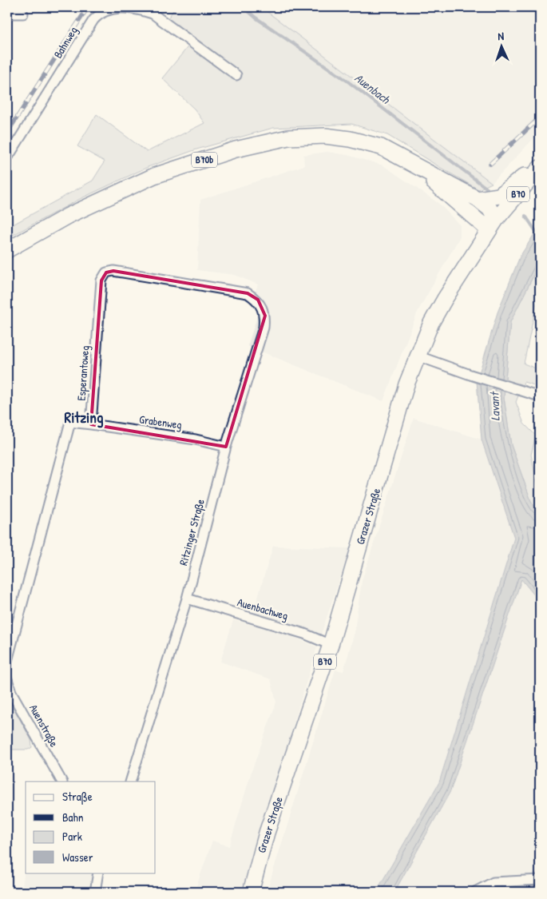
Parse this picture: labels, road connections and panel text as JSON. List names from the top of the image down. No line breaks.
{"streets":{"main road":["B70b","B70","Grazer Straße"],"street":["Bahnweg","Esperantoweg","Grabenweg","Ritzinger Straße","Auenbachweg","Auenstraße"]},"crossings":[["B70b","Grazer Straße"],["Esperantoweg","Grabenweg"],["Esperantoweg","Ritzinger Straße"],["Grabenweg","Ritzinger Straße"],["Grazer Straße","Auenbachweg"],["Ritzinger Straße","Auenbachweg"]],"districts":["Ritzing"],"water":["Auenbach","Lavant"],"legend":["Straße","Bahn","Park","Wasser"],"north":"top"}
